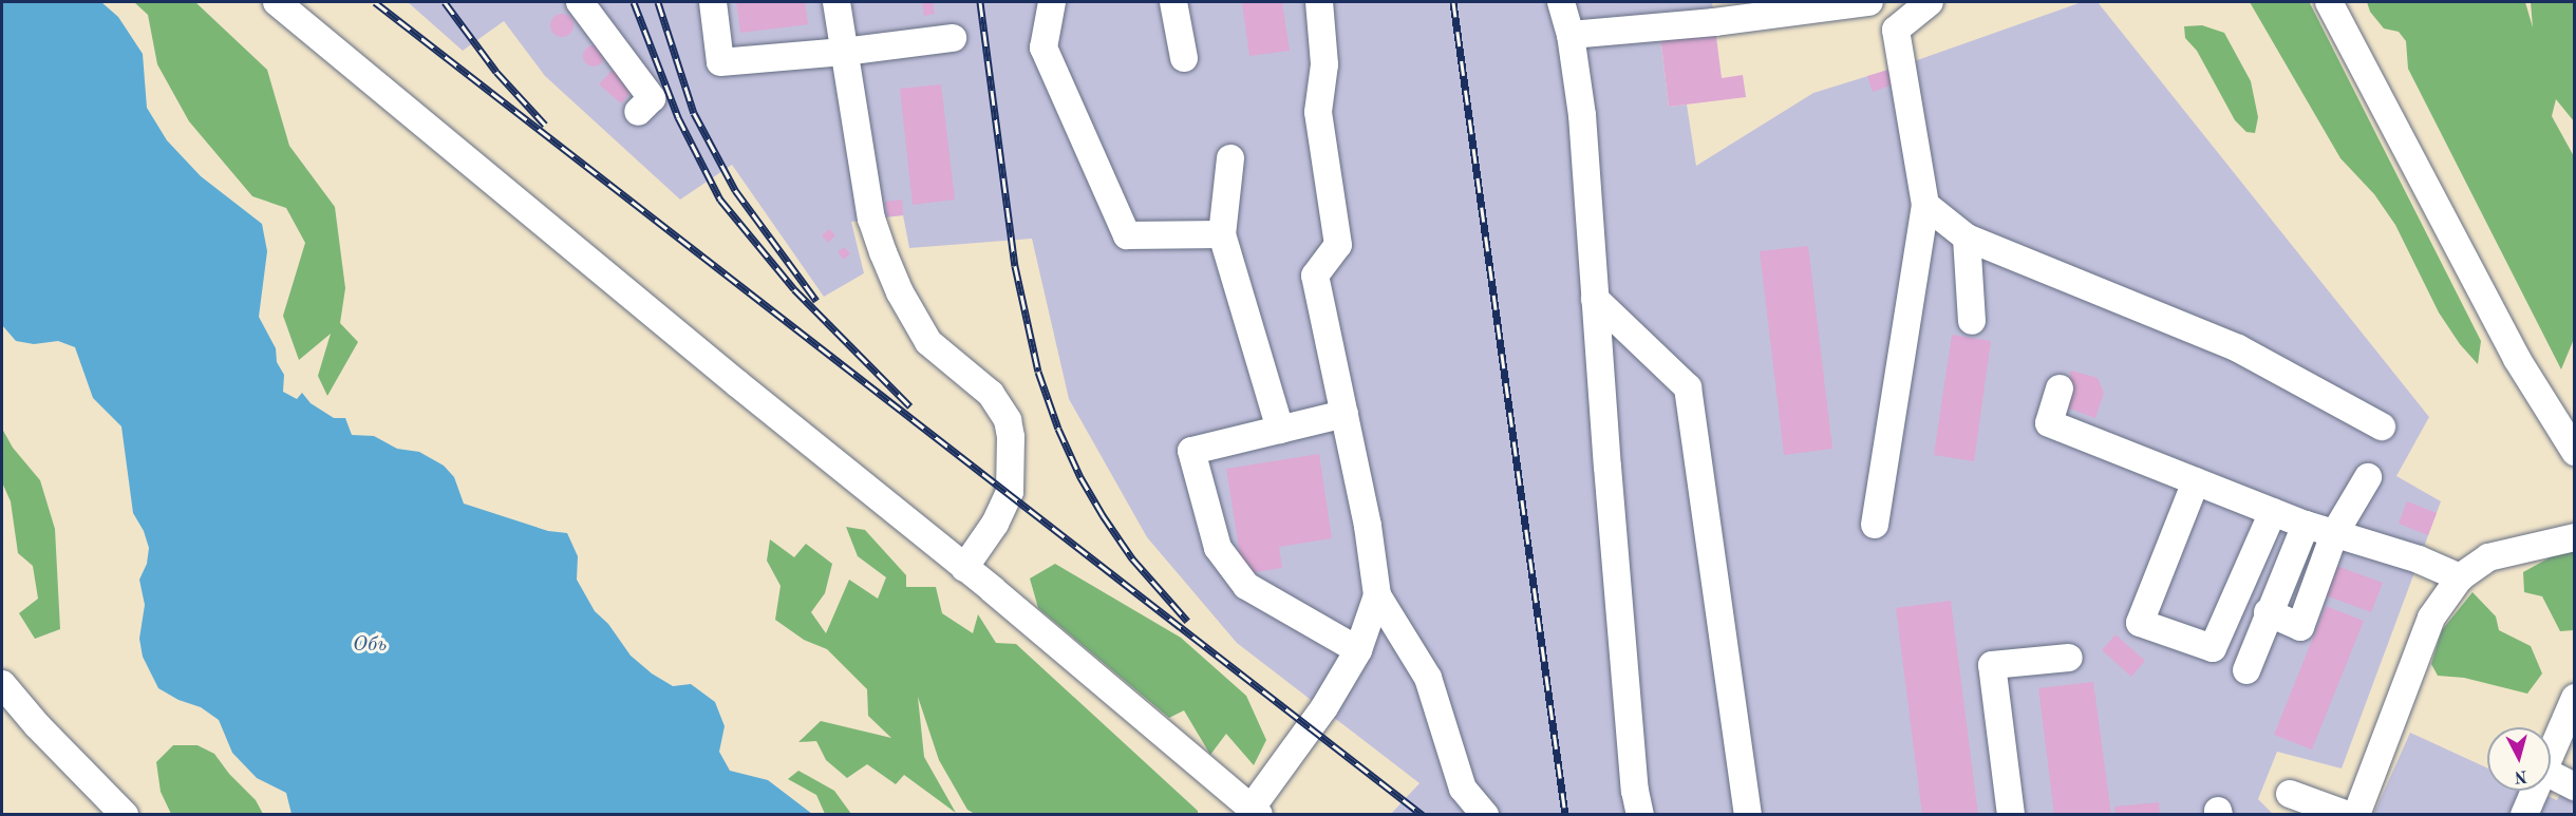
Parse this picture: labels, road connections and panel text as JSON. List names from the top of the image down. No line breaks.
{"water":["Обь"],"north":"bottom"}
